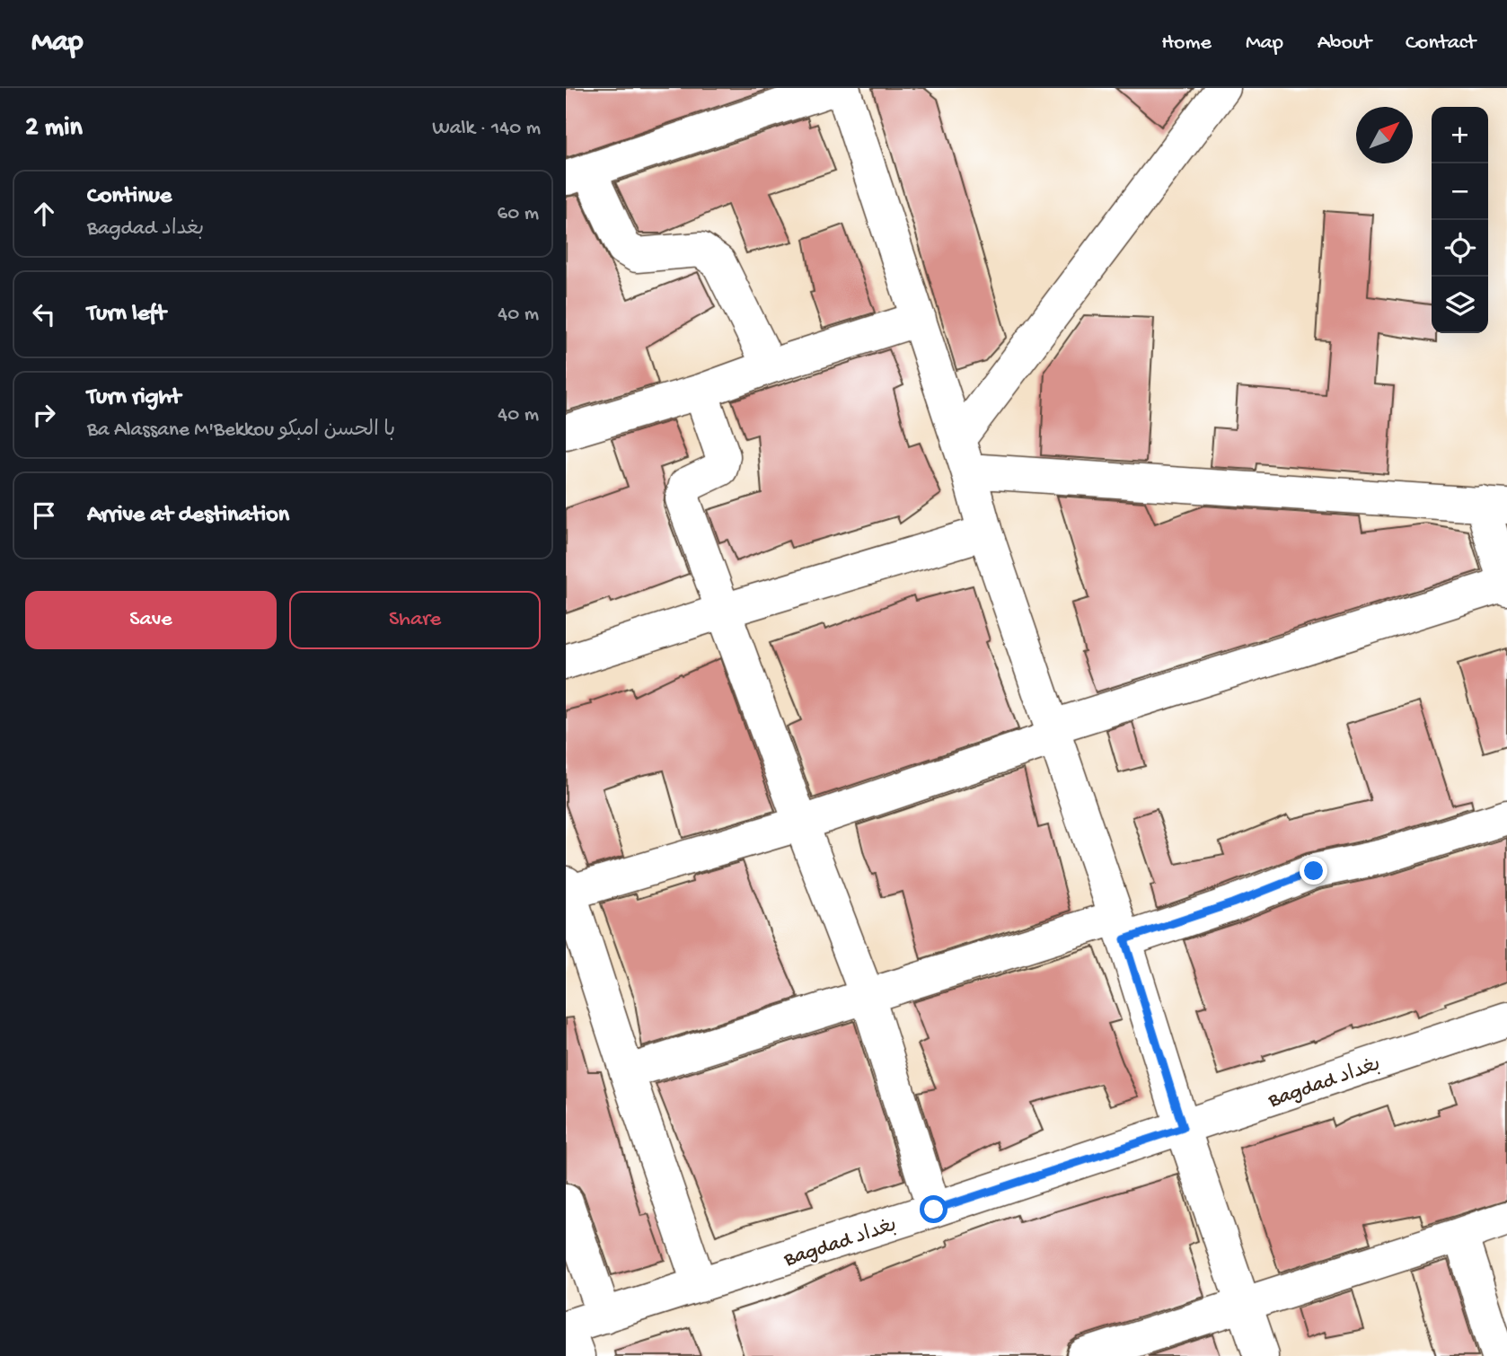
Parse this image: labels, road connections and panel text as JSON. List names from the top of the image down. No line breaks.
{"streets":{"street":["Bagdad بغداد"]},"north":"top right","page":{"header":"Map","nav":["Home","Map","About","Contact"],"heading":["2 min","Walk · 140 m"],"map_buttons":["+","−"],"list":[["Continue","Bagdad بغداد","60 m"],["Turn left","40 m"],["Turn right","Ba Alassane M'Bekkou با الحسن امبكو","40 m"],"Arrive at destination"],"buttons":["Save","Share"]}}
